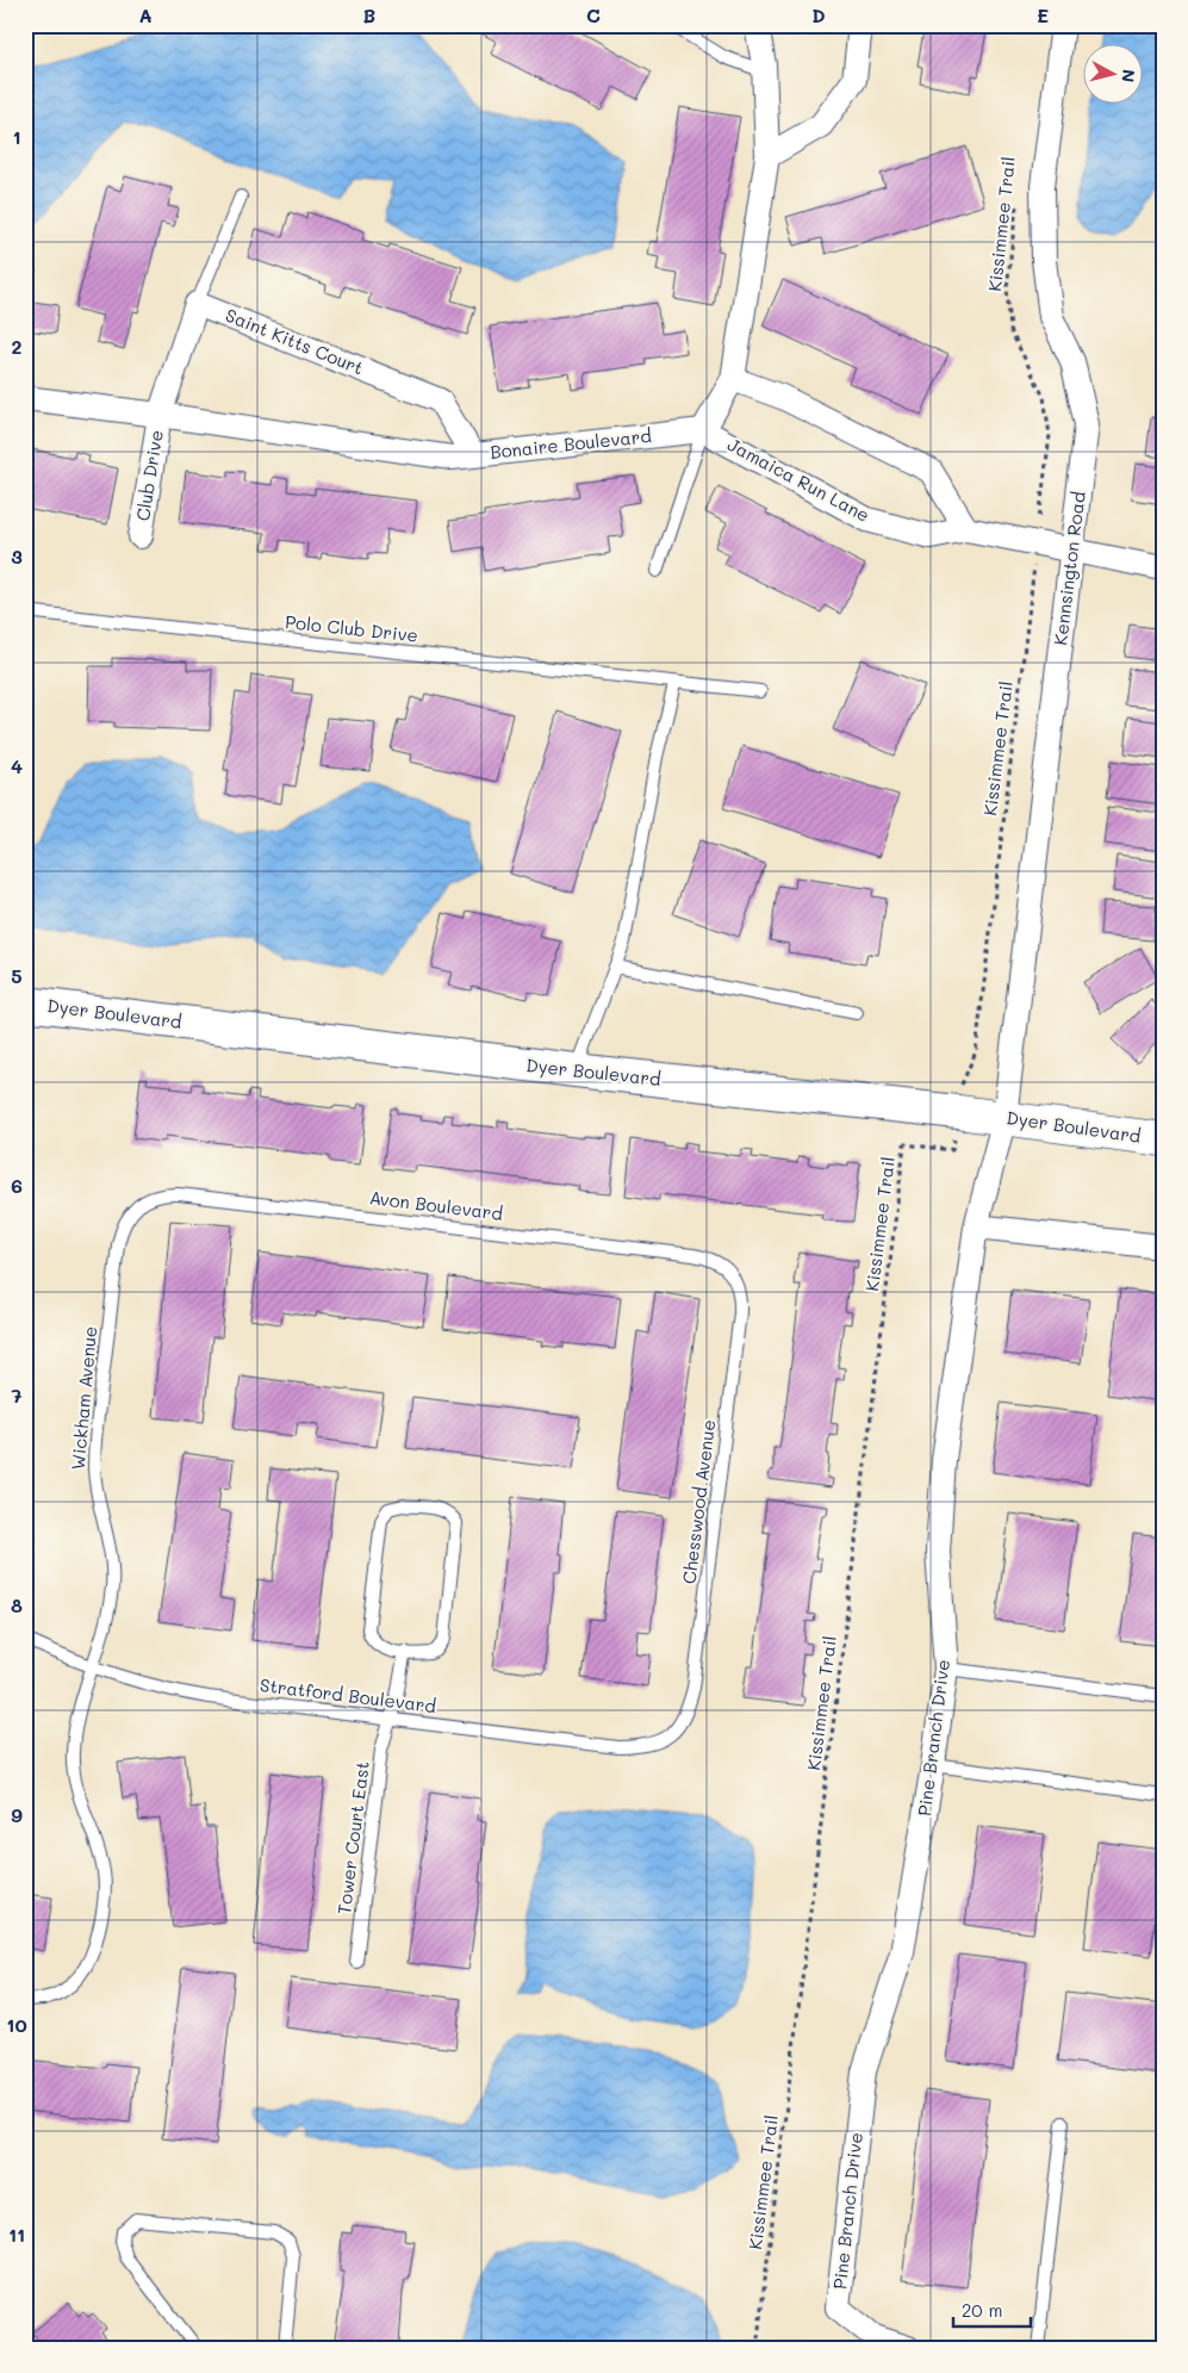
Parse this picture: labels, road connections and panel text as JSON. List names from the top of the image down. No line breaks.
{"streets":{"main road":["Dyer Boulevard"],"street":["Saint Kitts Court","Bonaire Boulevard","Club Drive","Jamaica Run Lane","Kennsington Road","Pine Branch Drive"],"lane":["Polo Club Drive","Avon Boulevard","Wickham Avenue","Chesswood Avenue","Stratford Boulevard","Tower Court East"],"path":["Kissimmee Trail"]},"crossings":[["Kissimmee Trail","Jamaica Run Lane"],["Kissimmee Trail","Dyer Boulevard"],["Saint Kitts Court","Bonaire Boulevard"],["Bonaire Boulevard","Club Drive"],["Bonaire Boulevard","Jamaica Run Lane"],["Jamaica Run Lane","Kennsington Road"],["Kennsington Road","Dyer Boulevard"],["Kennsington Road","Pine Branch Drive"],["Dyer Boulevard","Pine Branch Drive"],["Avon Boulevard","Wickham Avenue"],["Avon Boulevard","Chesswood Avenue"],["Wickham Avenue","Stratford Boulevard"],["Chesswood Avenue","Stratford Boulevard"],["Stratford Boulevard","Tower Court East"]],"scale_bar":"20 m","north":"right","grid":{"columns":["A","B","C","D","E"],"rows":["1","2","3","4","5","6","7","8","9","10","11"]}}
